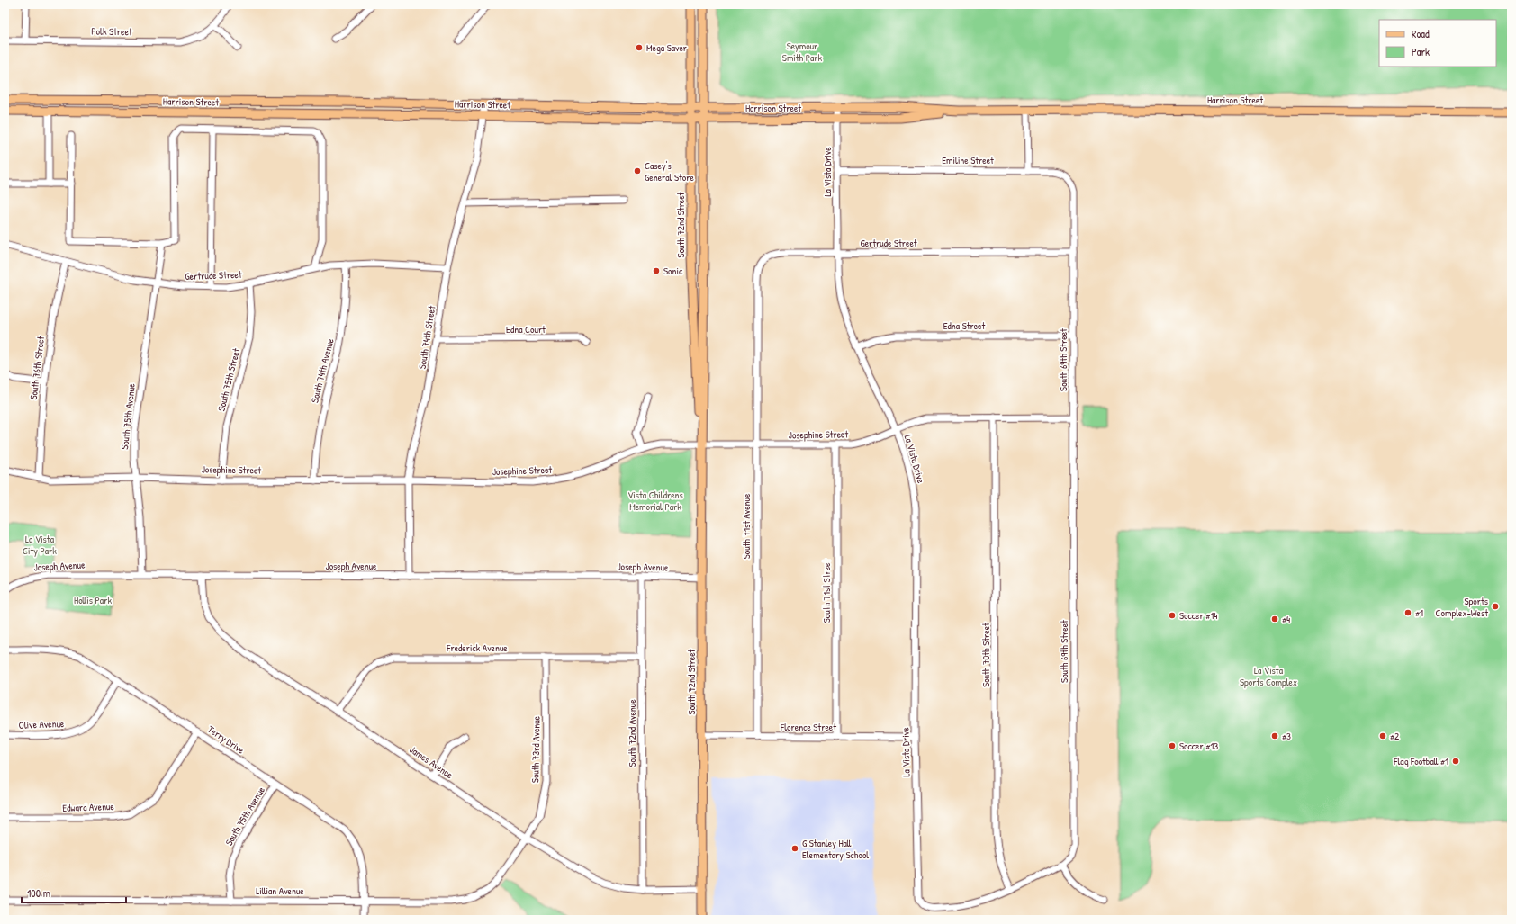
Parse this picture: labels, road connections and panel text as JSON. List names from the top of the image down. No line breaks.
{"streets":{"main road":["Harrison Street","South 72nd Street"],"street":["Polk Street","Emiline Street","La Vista Drive","Gertrude Street","Edna Street","Edna Court","South 74th Street","South 69th Street","South 76th Street","South 74th Avenue","South 75th Street","South 75th Avenue","Josephine Street","South 71st Avenue","Joseph Avenue","South 71st Street","Frederick Avenue","South 70th Street","Olive Avenue","Florence Street","South 72nd Avenue","Terry Drive","South 73rd Avenue","James Avenue","Edward Avenue","Lillian Avenue"]},"crossings":[["Harrison Street","La Vista Drive"],["Harrison Street","South 72nd Street"],["Harrison Street","South 74th Street"],["Emiline Street","La Vista Drive"],["Emiline Street","South 69th Street"],["La Vista Drive","Gertrude Street"],["La Vista Drive","Edna Street"],["La Vista Drive","South 69th Street"],["La Vista Drive","Josephine Street"],["La Vista Drive","Florence Street"],["South 72nd Street","Josephine Street"],["South 72nd Street","Joseph Avenue"],["South 72nd Street","Florence Street"],["South 72nd Street","James Avenue"],["Gertrude Street","South 74th Street"],["Gertrude Street","South 69th Street"],["Gertrude Street","South 76th Street"],["Gertrude Street","South 74th Avenue"],["Gertrude Street","South 75th Street"],["Gertrude Street","South 75th Avenue"],["Gertrude Street","South 71st Avenue"],["Edna Street","South 69th Street"],["Edna Court","South 74th Street"],["South 74th Street","Josephine Street"],["South 74th Street","Joseph Avenue"],["South 69th Street","Josephine Street"],["South 69th Street","South 70th Street"],["South 76th Street","Josephine Street"],["South 74th Avenue","Josephine Street"],["South 75th Street","Josephine Street"],["South 75th Avenue","Josephine Street"],["South 75th Avenue","Joseph Avenue"],["South 75th Avenue","Terry Drive"],["South 75th Avenue","Lillian Avenue"],["Josephine Street","South 71st Avenue"],["Josephine Street","South 71st Street"],["Josephine Street","South 70th Street"],["South 71st Avenue","Florence Street"],["Joseph Avenue","South 72nd Avenue"],["Joseph Avenue","James Avenue"],["South 71st Street","Florence Street"],["Frederick Avenue","South 72nd Avenue"],["Frederick Avenue","South 73rd Avenue"],["Frederick Avenue","James Avenue"],["Olive Avenue","Terry Drive"],["South 72nd Avenue","James Avenue"],["Terry Drive","Edward Avenue"],["Terry Drive","Lillian Avenue"],["South 73rd Avenue","James Avenue"],["South 73rd Avenue","Lillian Avenue"],["James Avenue","Lillian Avenue"]],"parks":["Seymour Smith Park","Vista Childrens Memorial Park","La Vista City Park","Hollis Park","La Vista Sports Complex"],"places":["Mega Saver","Casey's General Store","Sonic","Sports Complex-West","#1","Soccer #14","#4","#3","#2","Soccer #13","Flag Football #1","G Stanley Hall Elementary School"],"legend":["Road","Park"],"scale_bar":"100 m"}
